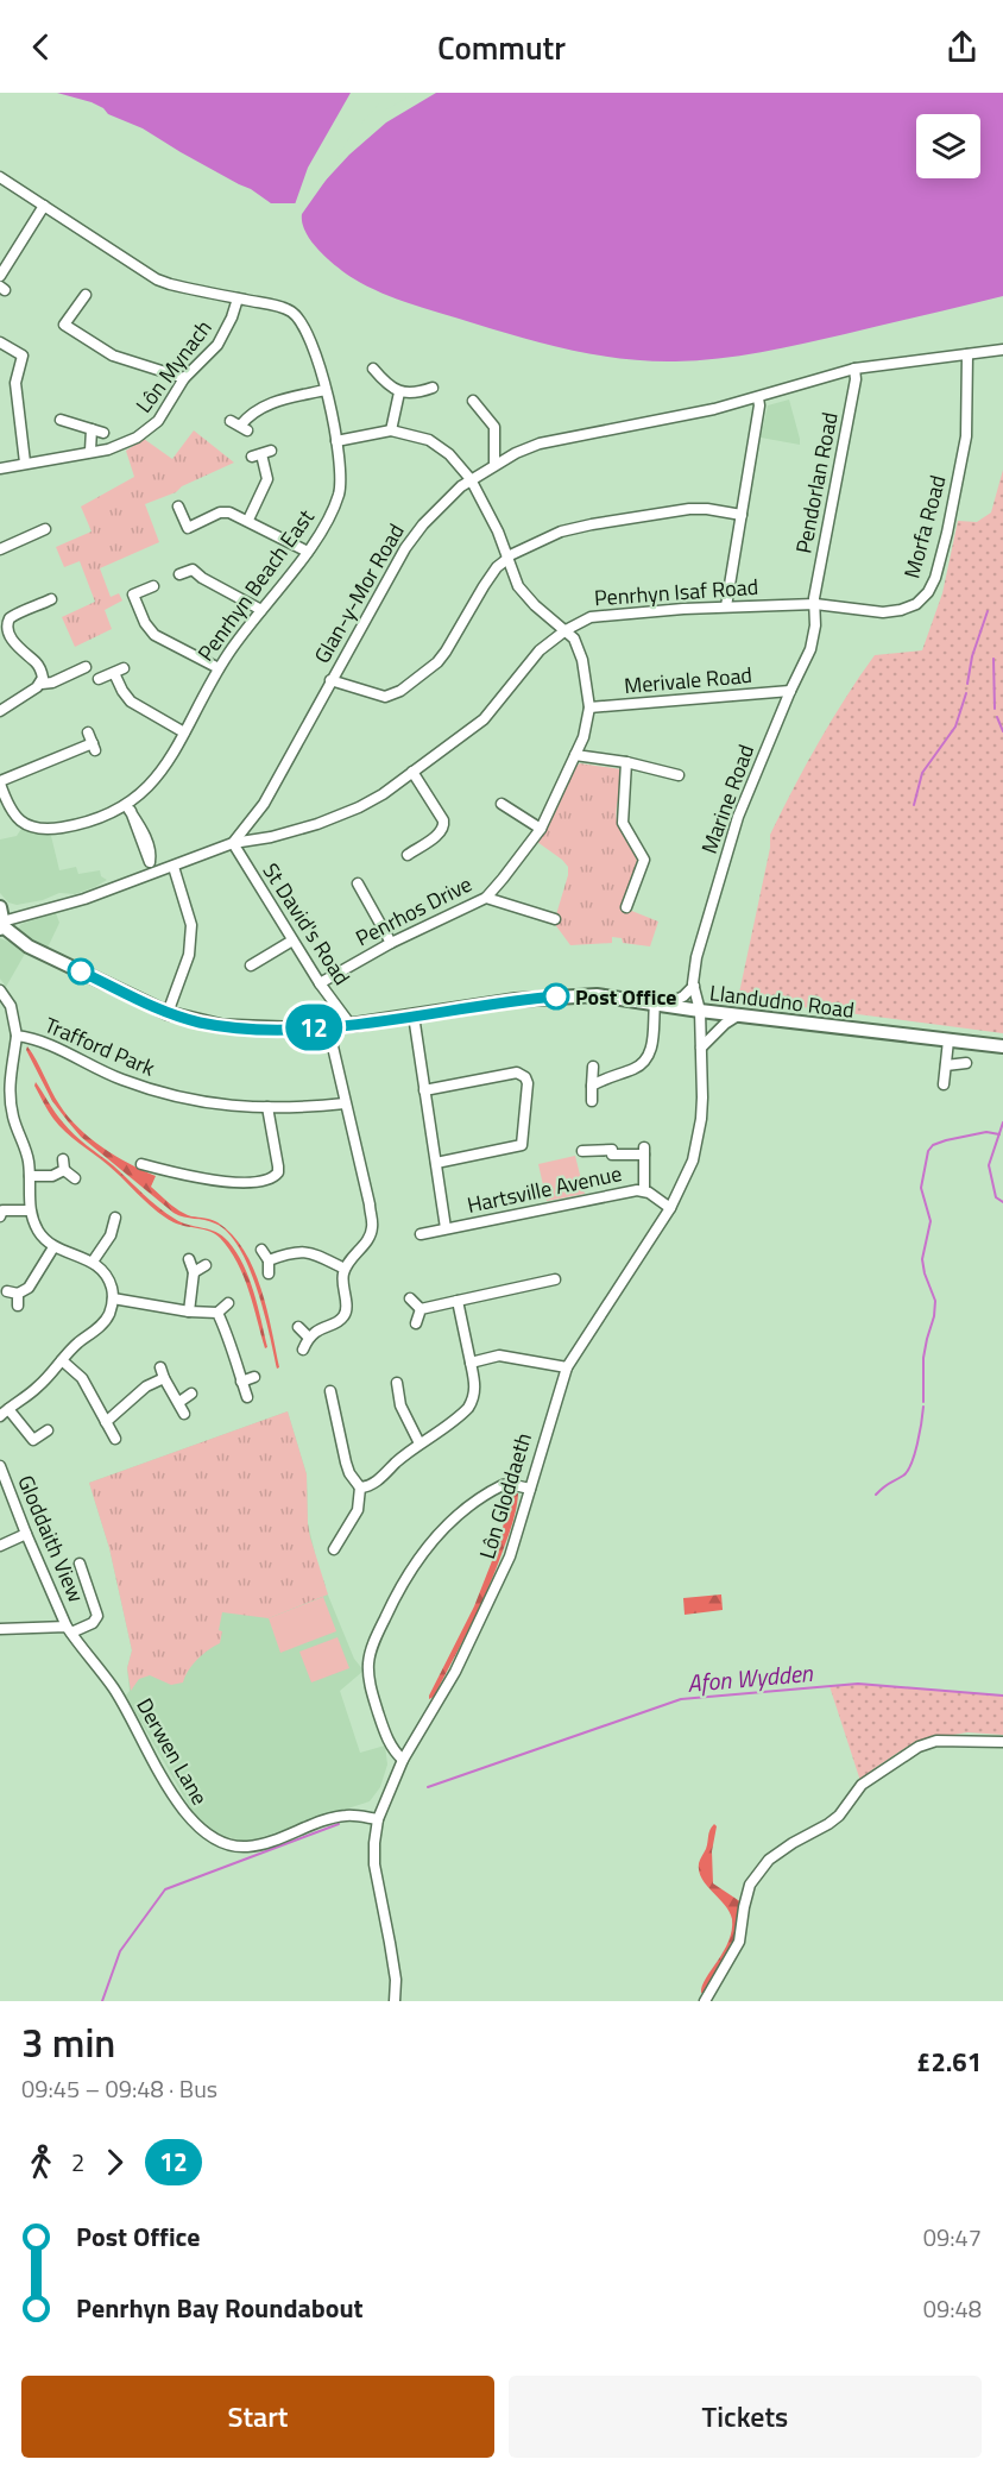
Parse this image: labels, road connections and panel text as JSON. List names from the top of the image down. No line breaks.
{"streets":{"main road":["Llandudno Road"],"street":["Lôn Mynach","Pendorlan Road","Morfa Road","Penrhyn Beach East","Penrhyn Isaf Road","Glan-y-Mor Road","Merivale Road","Marine Road","Penrhos Drive","St David's Road","Trafford Park","Hartsville Avenue","Lôn Gloddaeth","Gloddaith View","Derwen Lane"]},"crossings":[["Lôn Mynach","Penrhyn Beach East"],["Pendorlan Road","Morfa Road"],["Pendorlan Road","Penrhyn Isaf Road"],["Pendorlan Road","Glan-y-Mor Road"],["Pendorlan Road","Marine Road"],["Morfa Road","Penrhyn Isaf Road"],["Morfa Road","Glan-y-Mor Road"],["Morfa Road","Marine Road"],["Penrhyn Isaf Road","Glan-y-Mor Road"],["Penrhyn Isaf Road","Marine Road"],["Penrhyn Isaf Road","Penrhos Drive"],["Penrhyn Isaf Road","St David's Road"],["Glan-y-Mor Road","St David's Road"],["Merivale Road","Marine Road"],["Merivale Road","Penrhos Drive"],["Marine Road","Llandudno Road"],["Marine Road","Lôn Gloddaeth"],["Penrhos Drive","St David's Road"],["St David's Road","Llandudno Road"],["Llandudno Road","Lôn Gloddaeth"],["Hartsville Avenue","Lôn Gloddaeth"],["Lôn Gloddaeth","Derwen Lane"],["Gloddaith View","Derwen Lane"]],"water":["Afon Wydden"],"places":["Post Office"],"lines":["bus line 12"],"page":{"header":"Commutr","on_map":"12","heading":["3 min","09:45 – 09:48 · Bus","£2.61"],"legs":["2","12"],"list":[{"name":"Post Office","value":"09:47"},{"name":"Penrhyn Bay Roundabout","value":"09:48"}],"buttons":["Start","Tickets"]}}
